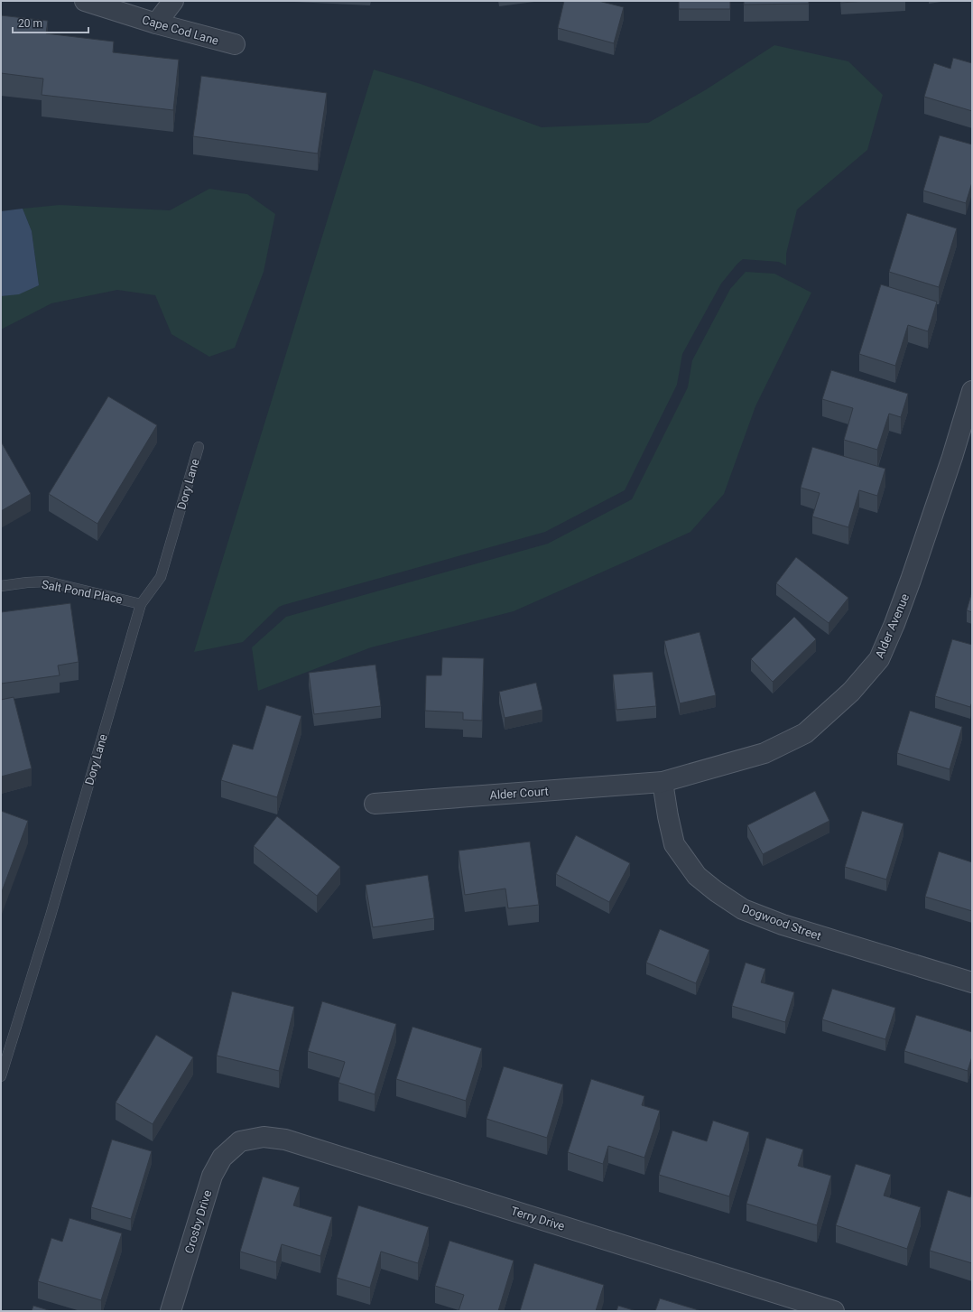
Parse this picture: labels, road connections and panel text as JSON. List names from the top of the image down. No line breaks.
{"streets":{"street":["Cape Cod Lane","Alder Avenue","Alder Court","Dogwood Street","Terry Drive","Crosby Drive"],"lane":["Dory Lane","Salt Pond Place"]},"crossings":[["Dory Lane","Salt Pond Place"],["Alder Avenue","Alder Court"],["Alder Avenue","Dogwood Street"],["Alder Court","Dogwood Street"],["Terry Drive","Crosby Drive"]],"scale_bar":"20 m"}
